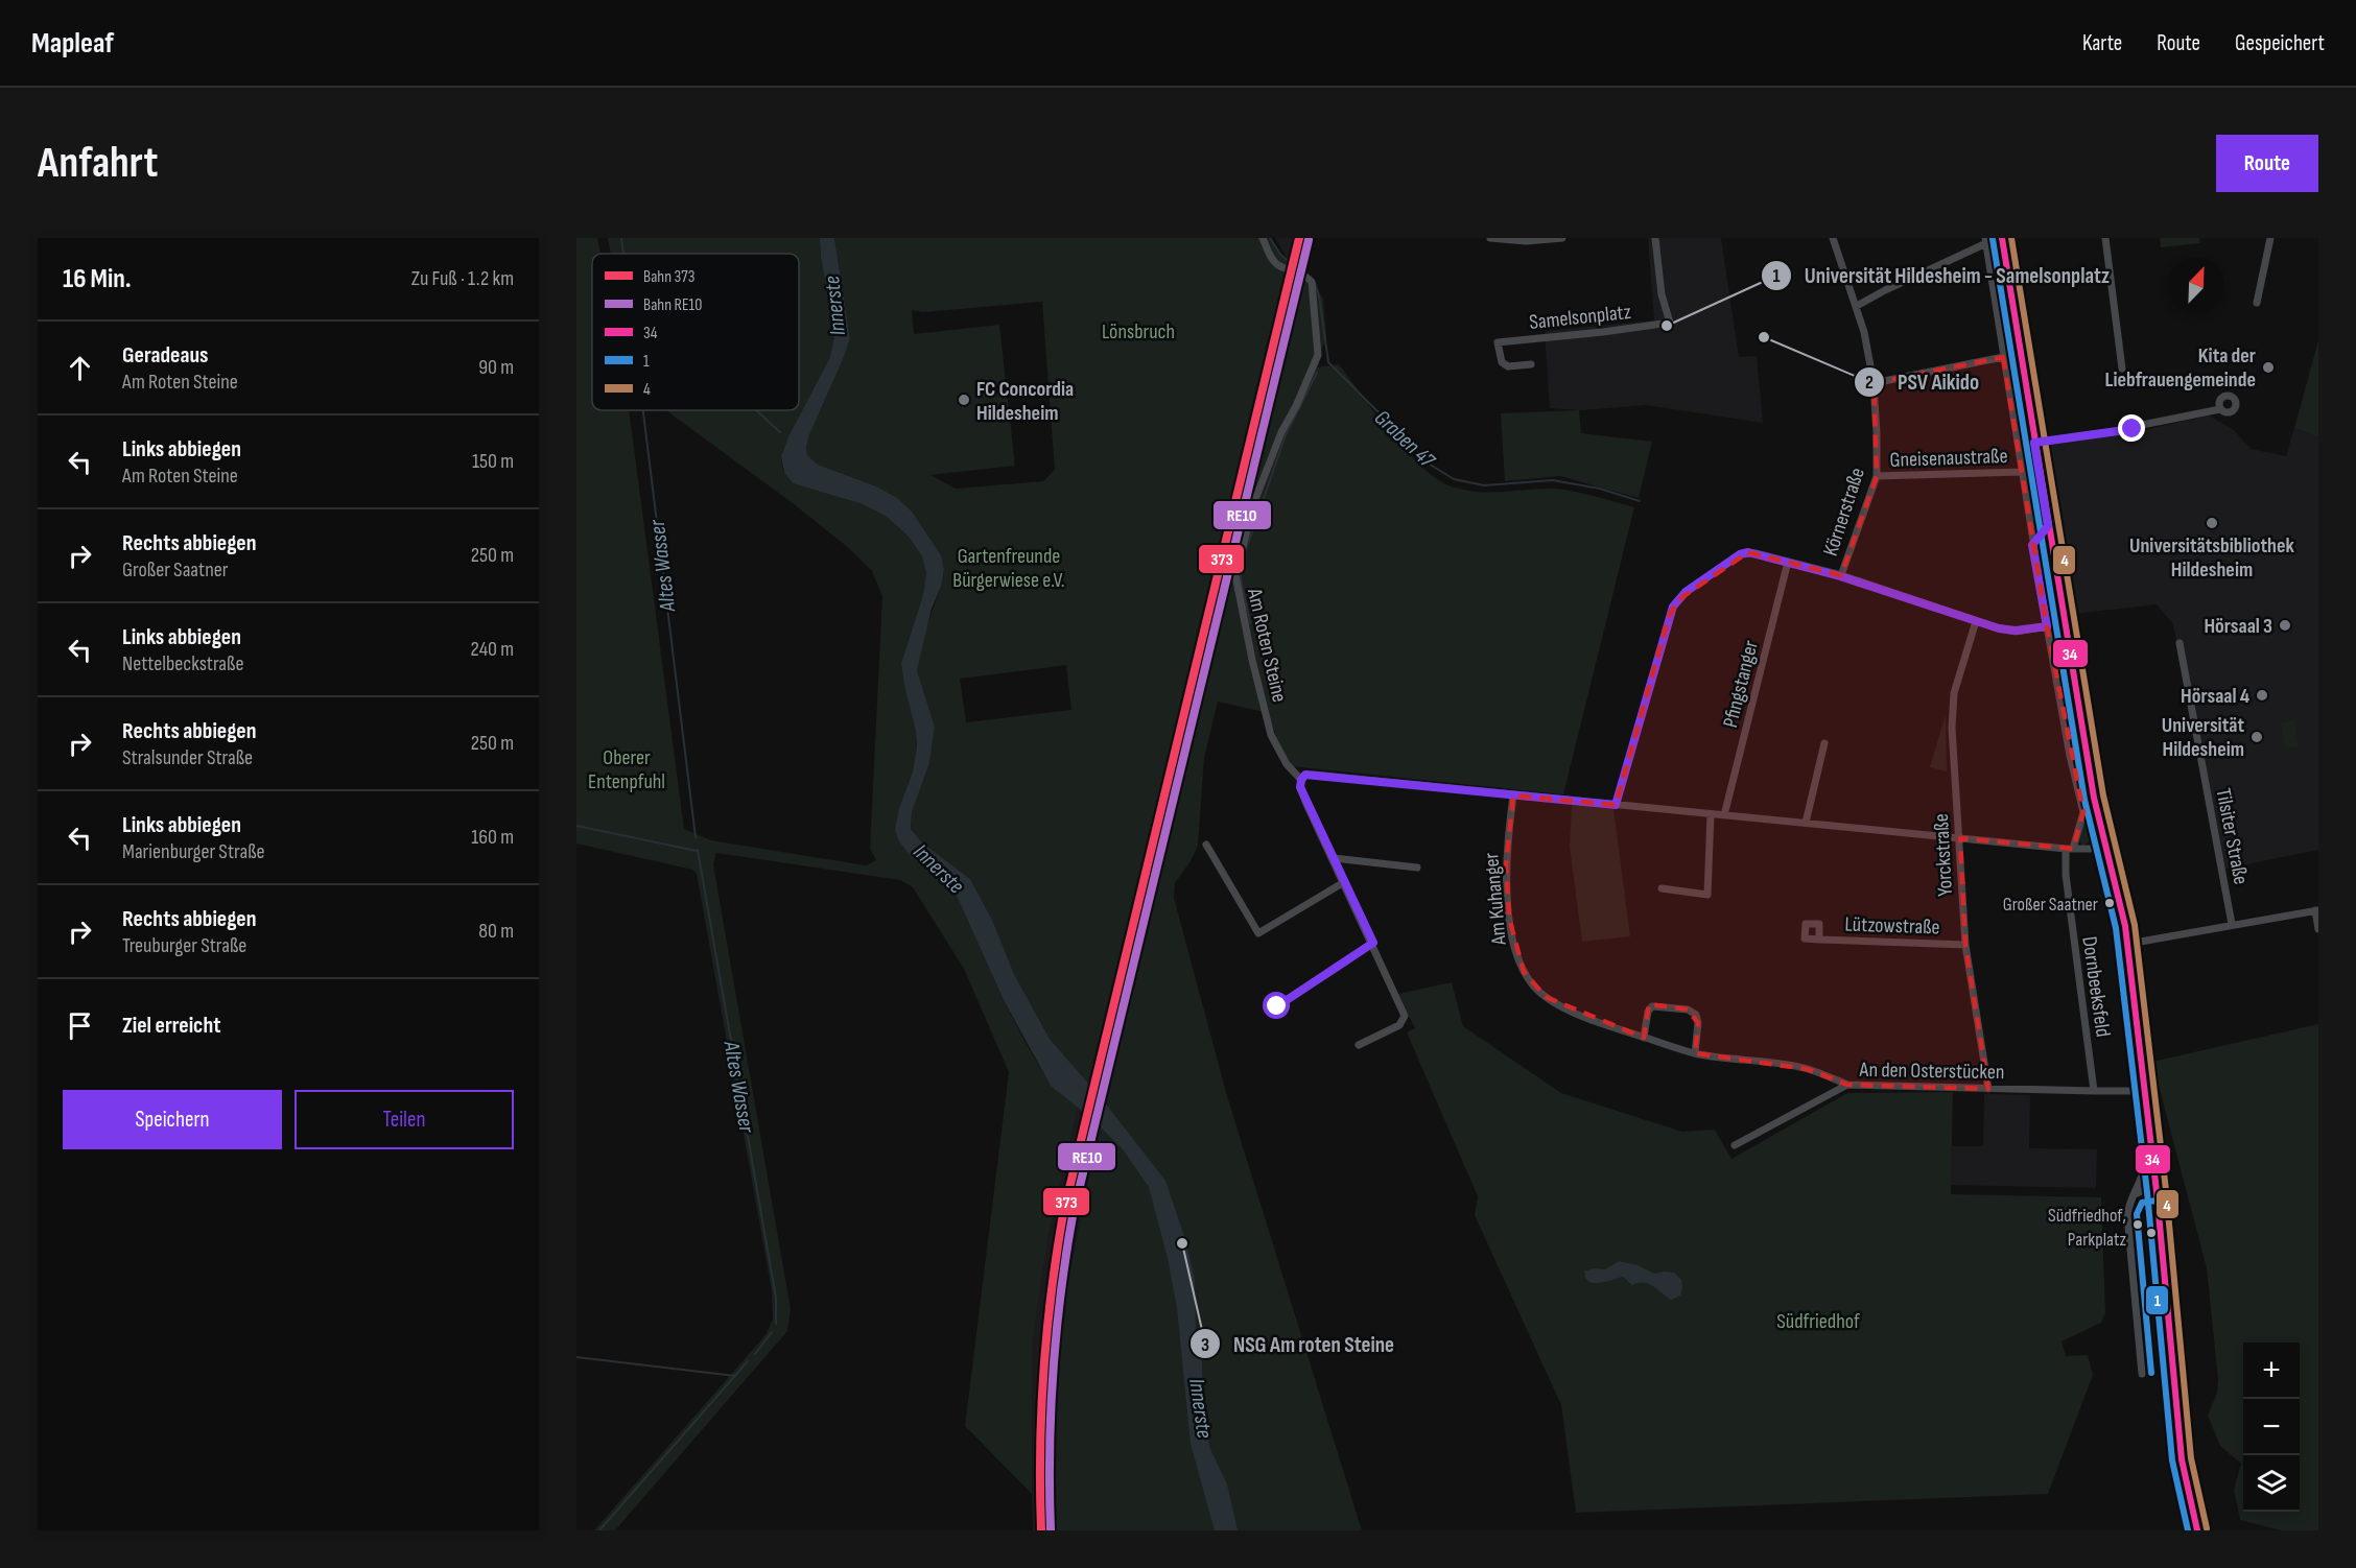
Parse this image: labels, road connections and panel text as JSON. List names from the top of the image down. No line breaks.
{"streets":{"street":["Samelsonplatz","Gneisenaustraße","Körnerstraße","Am Roten Steine","Pfingstanger","Tilsiter Straße","Yorckstraße","Am Kuhanger","Lützowstraße","Dornbeeksfeld","An den Osterstücken"]},"crossings":[["Gneisenaustraße","Körnerstraße"],["Gneisenaustraße","Dornbeeksfeld"],["Yorckstraße","Lützowstraße"],["Yorckstraße","An den Osterstücken"],["Am Kuhanger","An den Osterstücken"],["Dornbeeksfeld","An den Osterstücken"]],"water":["Innerste","Graben 47","Altes Wasser"],"parks":["Lönsbruch","Gartenfreunde Bürgerwiese e.V.","Oberer Entenpfuhl","Südfriedhof"],"places":["Universität Hildesheim - Samelsonplatz","PSV Aikido","Kita der Liebfrauengemeinde","FC Concordia Hildesheim","Universitätsbibliothek Hildesheim","Hörsaal 3","Hörsaal 4","Universität Hildesheim","Großer Saatner","Südfriedhof, Parkplatz","NSG Am roten Steine"],"lines":["rail line 373","transit line 34","transit line 4","transit line 1","rail line RE10"],"legend":["Bahn 373","Bahn RE10","34","1","4"],"north":"top right","page":{"header":"Mapleaf","nav":["Karte","Route","Gespeichert"],"buttons":["Route",["Speichern","Teilen"]],"title":"Anfahrt","heading":["16 Min.","Zu Fuß · 1.2 km"],"list":[["Geradeaus","Am Roten Steine","90 m"],["Links abbiegen","Am Roten Steine","150 m"],["Rechts abbiegen","Großer Saatner","250 m"],["Links abbiegen","Nettelbeckstraße","240 m"],["Rechts abbiegen","Stralsunder Straße","250 m"],["Links abbiegen","Marienburger Straße","160 m"],["Rechts abbiegen","Treuburger Straße","80 m"],"Ziel erreicht"],"map_buttons":["+","−"]}}
